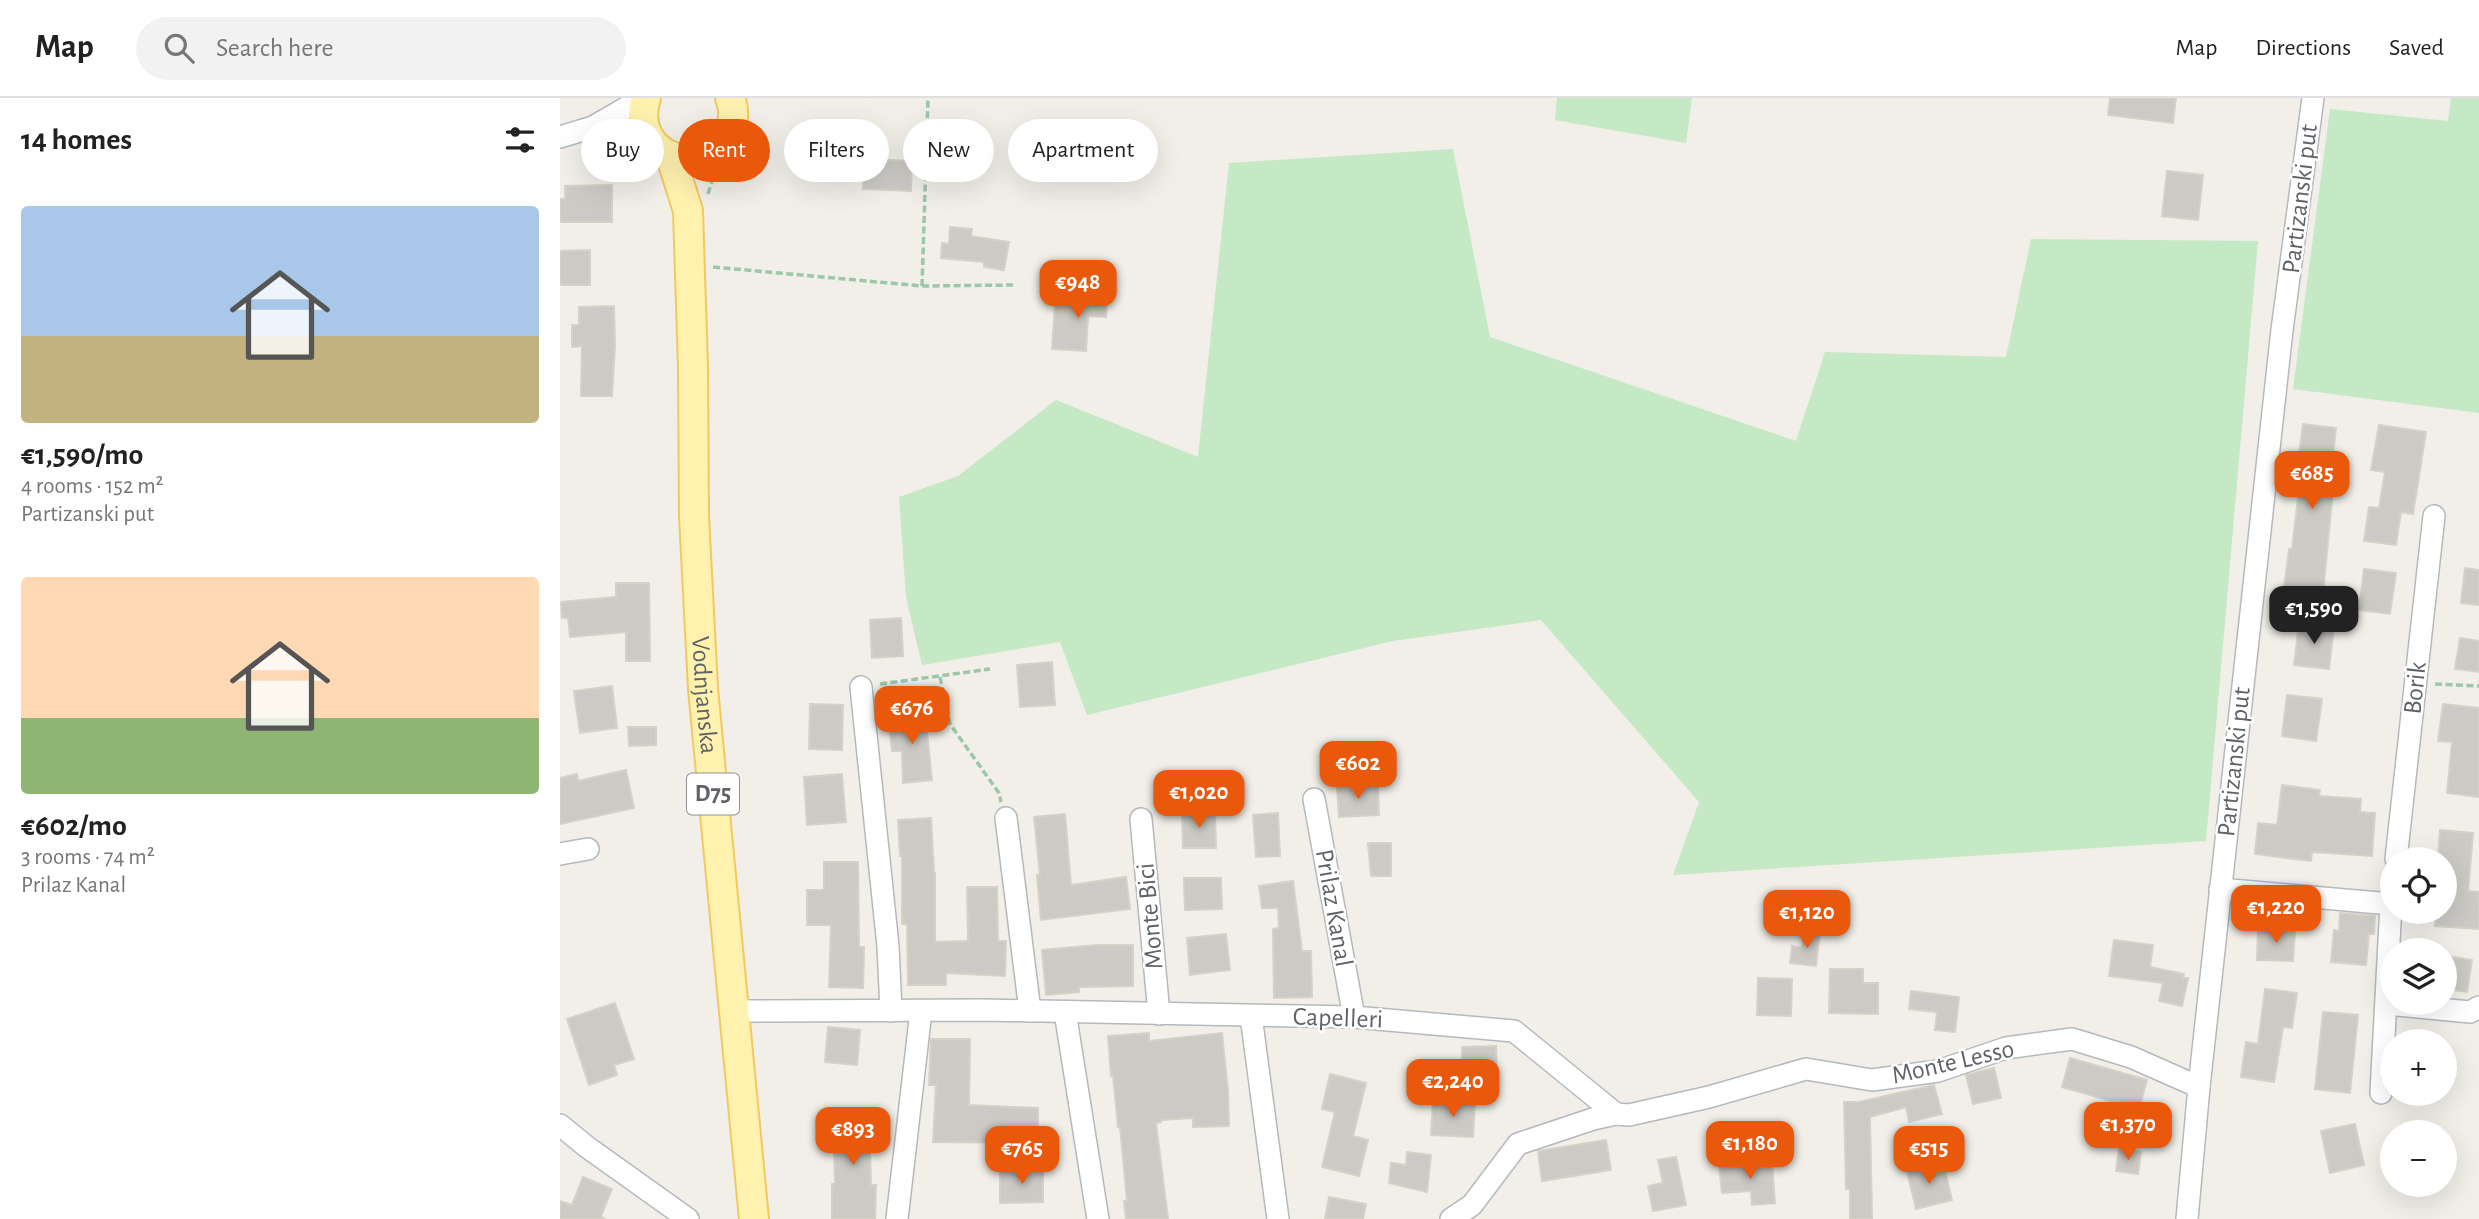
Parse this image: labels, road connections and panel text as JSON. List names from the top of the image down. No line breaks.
{"streets":{"main road":["Vodnjanska","D75"],"street":["Partizanski put","Borik","Prilaz Kanal","Monte Bici","Capelleri","Monte Lesso"]},"crossings":[["Partizanski put","Monte Lesso"],["Vodnjanska","Capelleri"],["Prilaz Kanal","Capelleri"],["Monte Bici","Capelleri"],["Capelleri","Monte Lesso"]],"page":{"header":"Map","search":"Search here","nav":["Map","Directions","Saved"],"heading":"14 homes","chip":["Buy","Rent","Filters","New","Apartment"],"list":[{"name":"€1,590/mo","note":"4 rooms · 152 m² · Partizanski put"},{"name":"€602/mo","note":"3 rooms · 74 m² · Prilaz Kanal"}],"price":["€948","€685","€1,590","€676","€602","€1,020","€1,220","€1,120","€2,240","€1,370","€893","€1,180","€765","€515"],"map_buttons":["+","−"]}}
